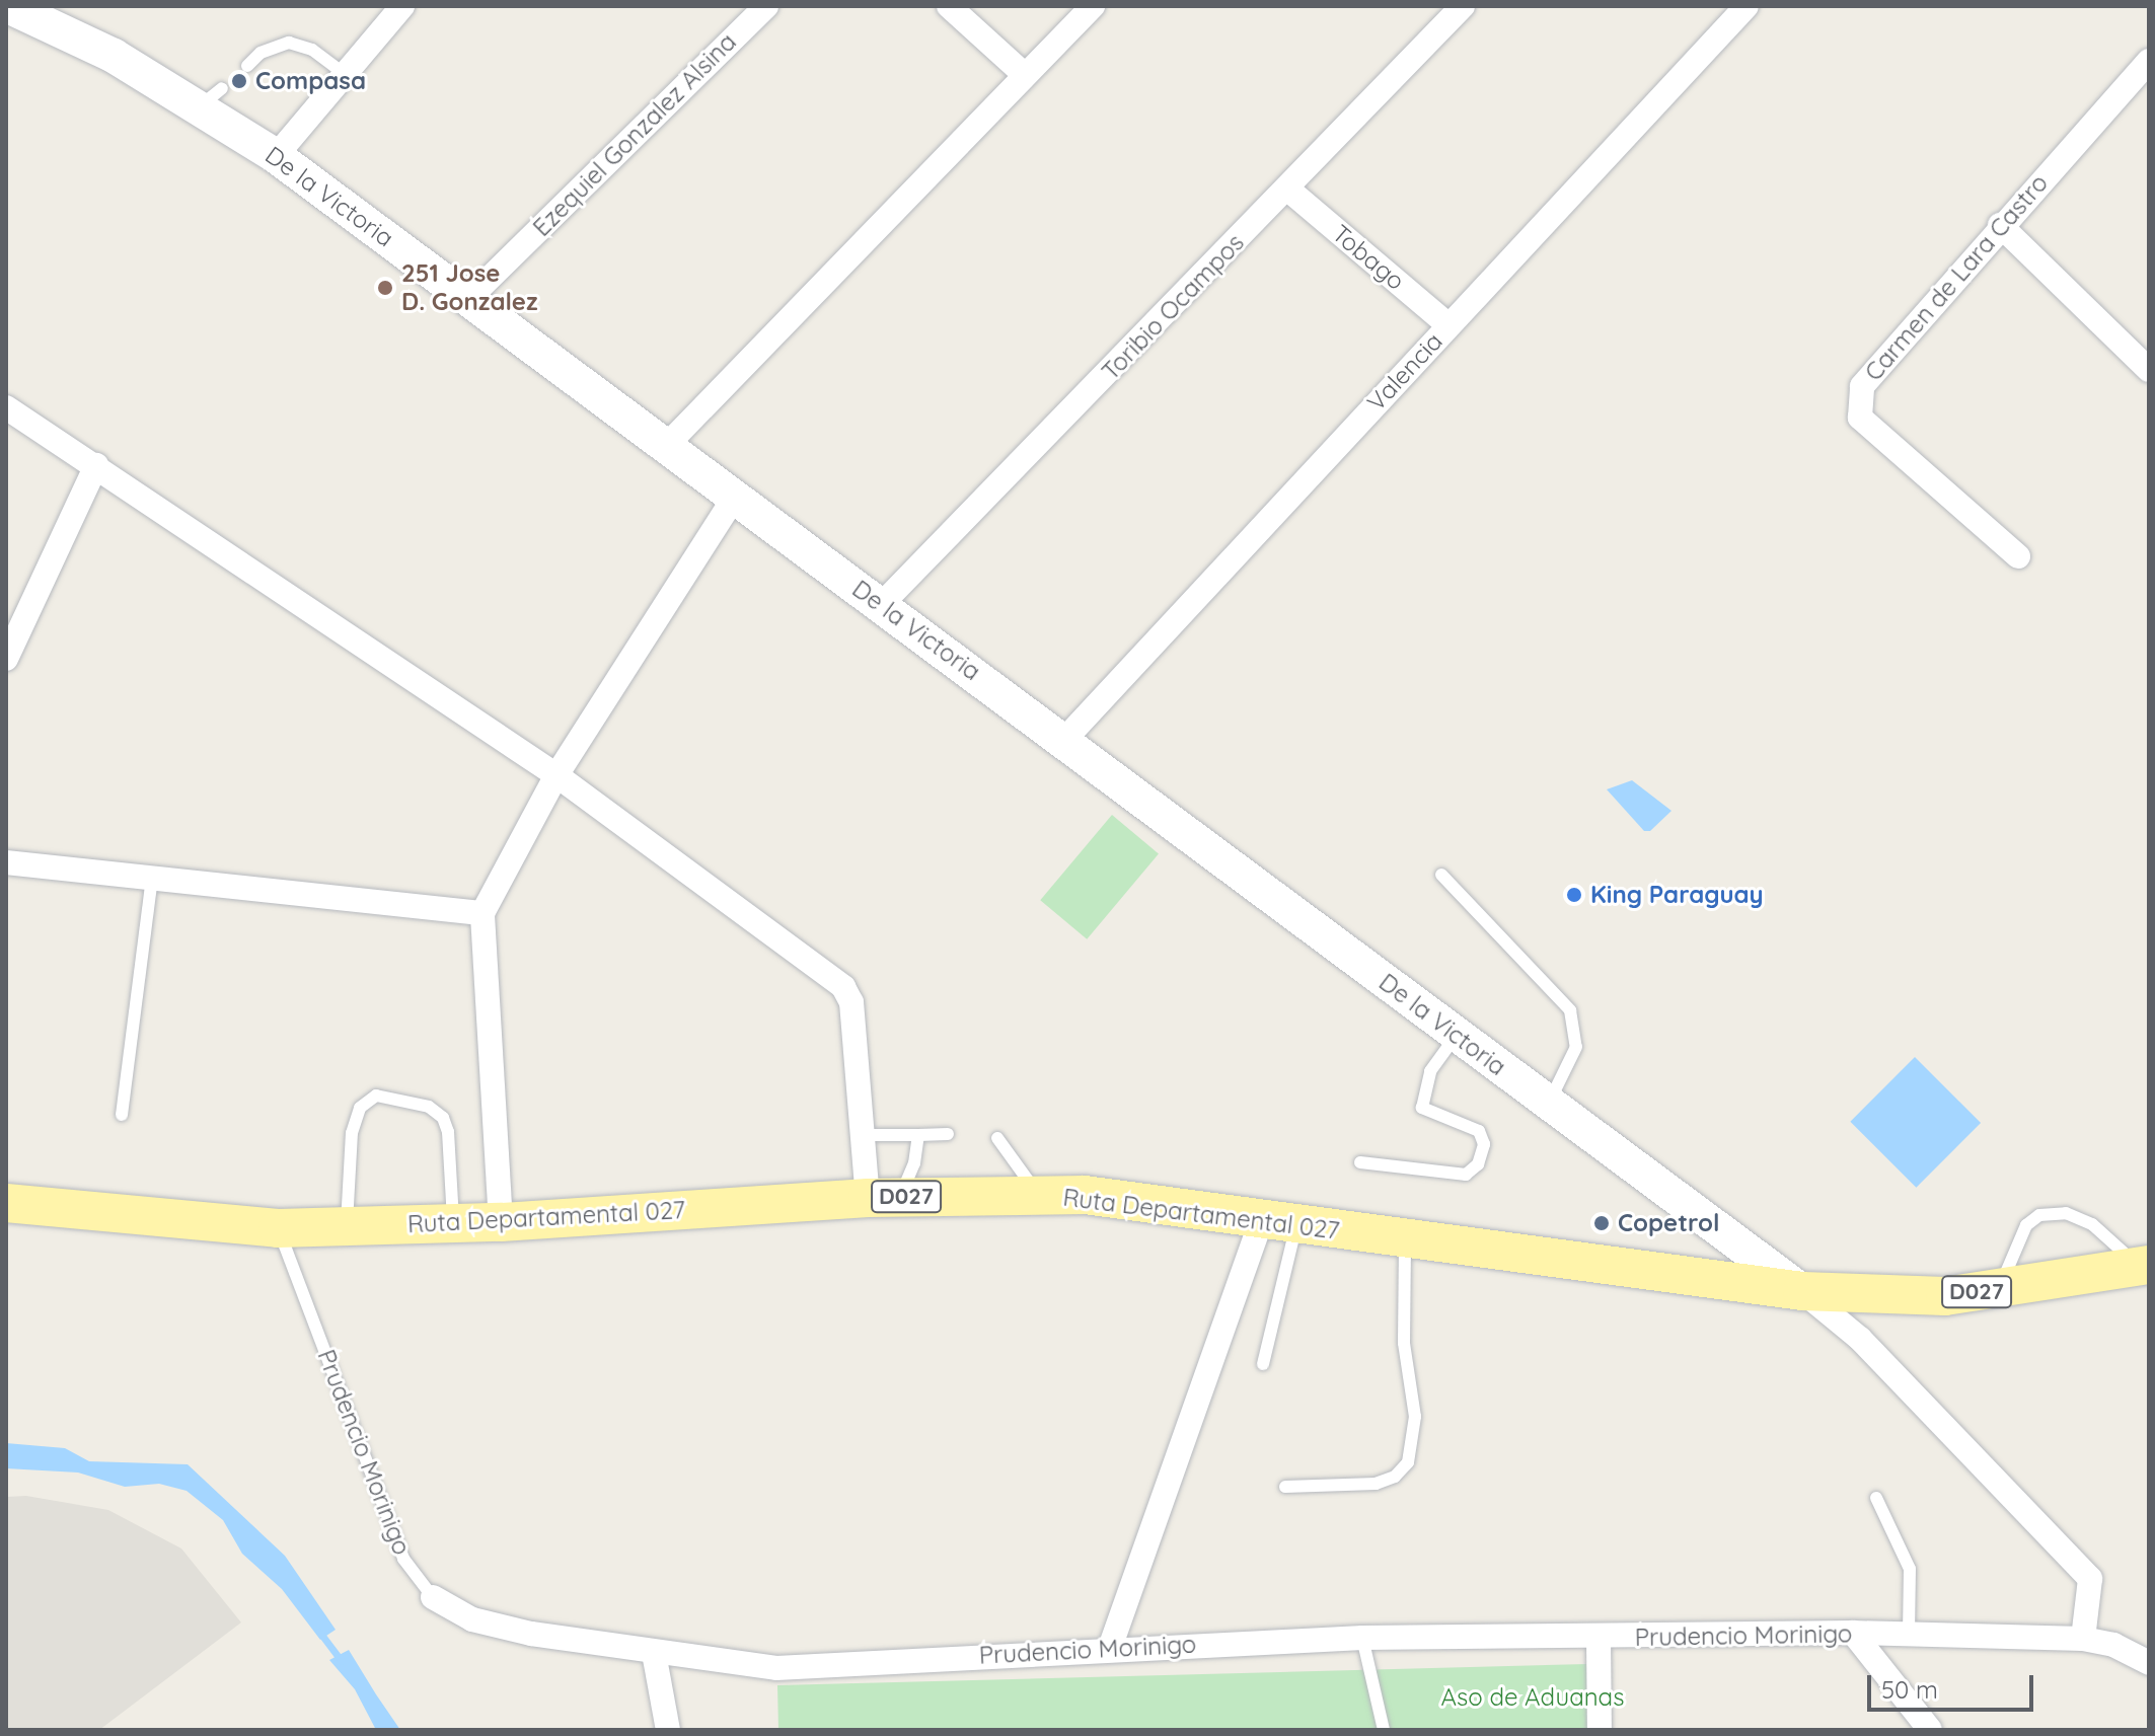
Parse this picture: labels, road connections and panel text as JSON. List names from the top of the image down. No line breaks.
{"streets":{"main road":["De la Victoria","D027","Ruta Departamental 027"],"street":["Ezequiel Gonzalez Alsina","Tobago","Carmen de Lara Castro","Toribio Ocampos","Valencia","Prudencio Morinigo"]},"crossings":[["Ezequiel Gonzalez Alsina","De la Victoria"],["De la Victoria","Toribio Ocampos"],["De la Victoria","Valencia"],["De la Victoria","Ruta Departamental 027"],["Tobago","Toribio Ocampos"],["Tobago","Valencia"],["Ruta Departamental 027","Prudencio Morinigo"]],"parks":["Aso de Aduanas"],"places":["Compasa","251 Jose D. Gonzalez","King Paraguay","Copetrol"],"scale_bar":"50 m"}
